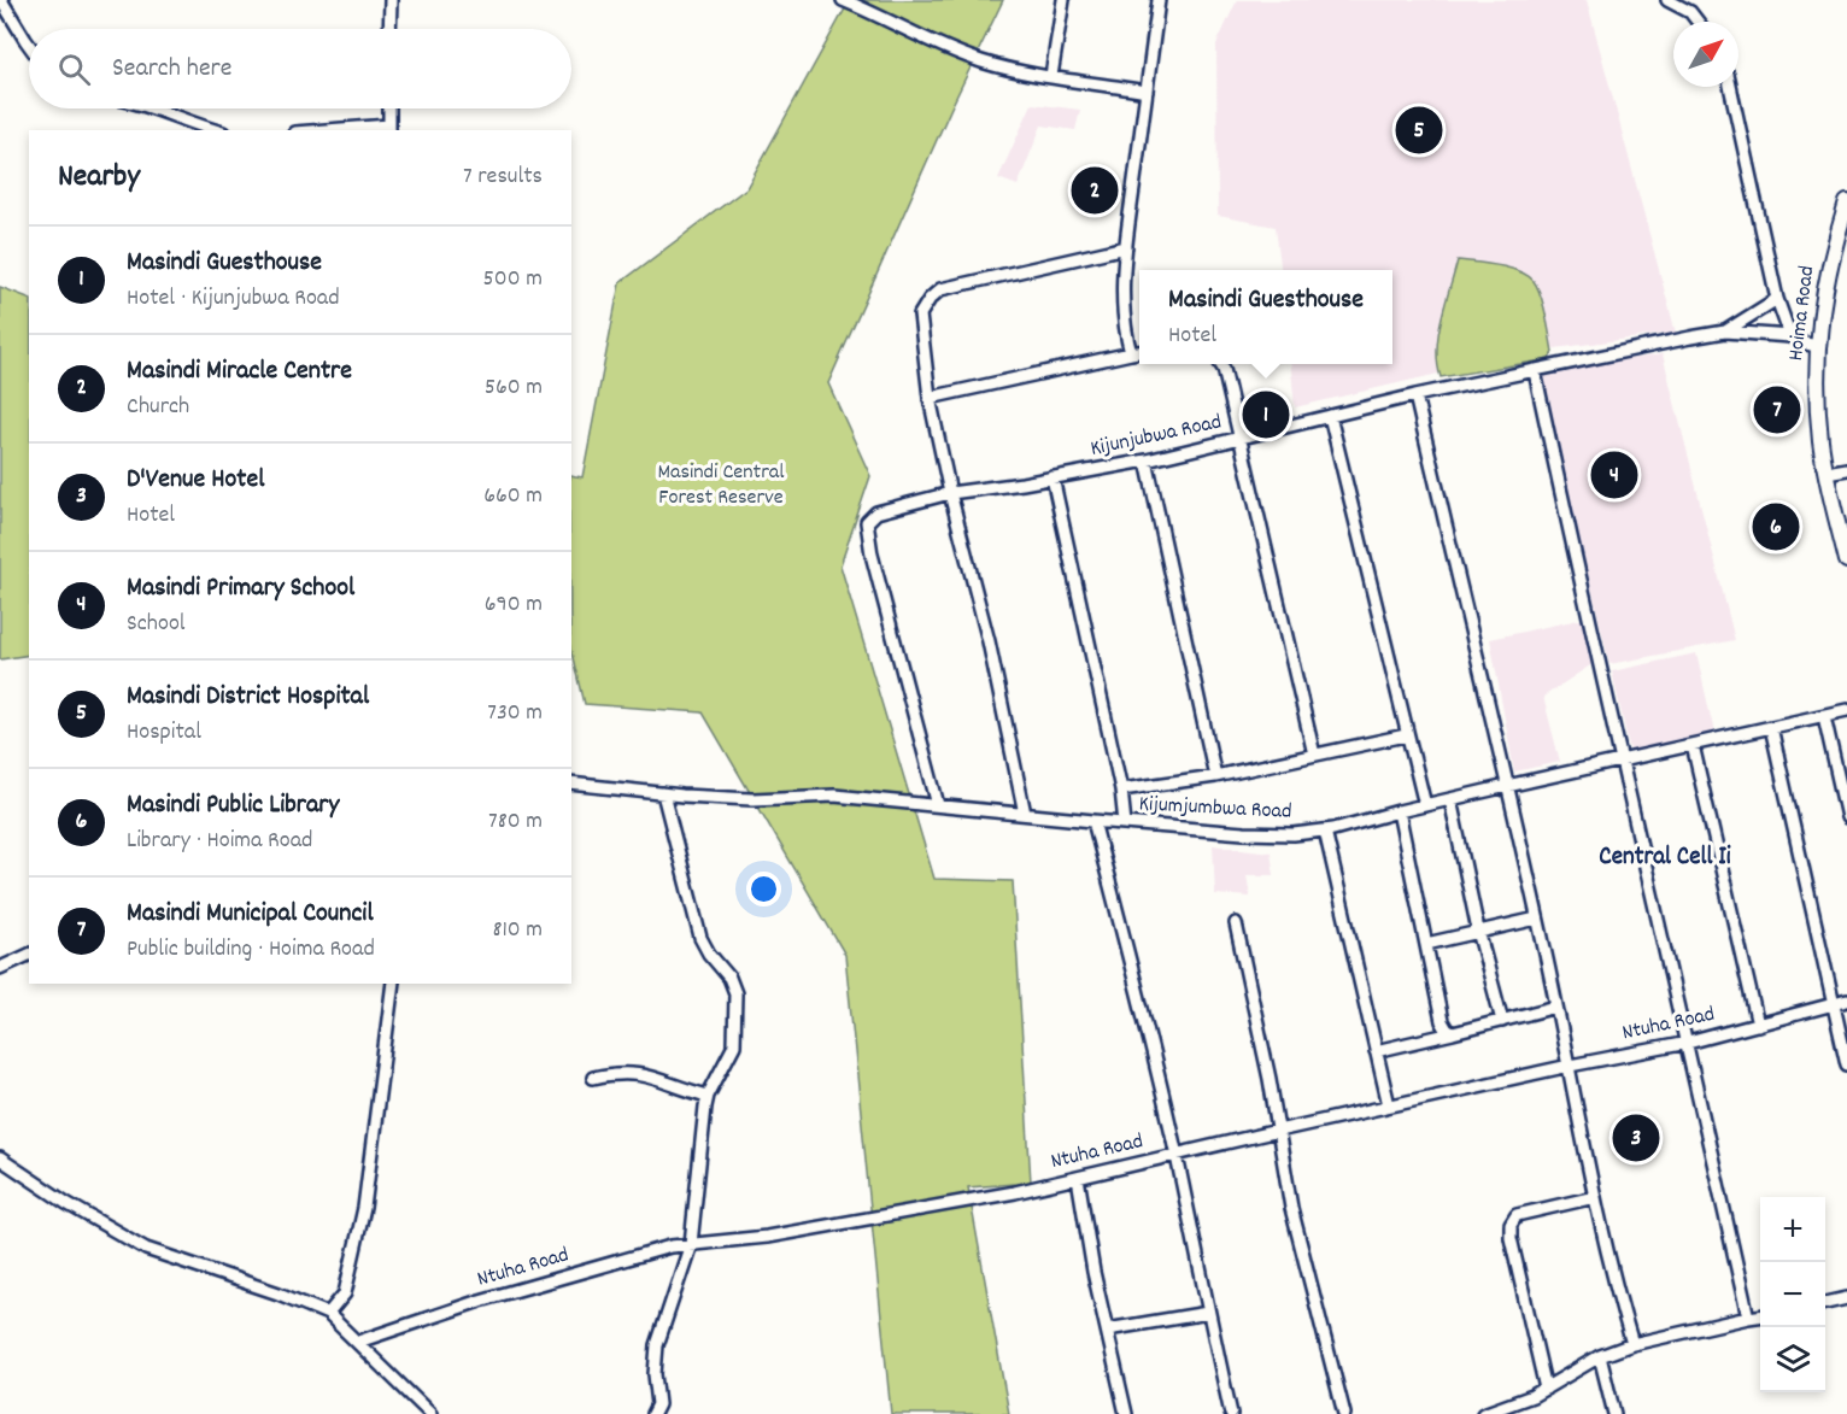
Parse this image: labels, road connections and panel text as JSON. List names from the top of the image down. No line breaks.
{"streets":{"main road":["Hoima Road"],"street":["Kijunjubwa Road","Kijumjumbwa Road","Ntuha Road"]},"crossings":[["Hoima Road","Kijunjubwa Road"],["Kijunjubwa Road","Kijumjumbwa Road"]],"districts":["Central Cell Ii"],"parks":["Masindi Central Forest Reserve"],"north":"top right","page":{"search":"Search here","pins":["5","2","7","1","4","6","3"],"heading":["Nearby","7 results"],"list":[{"mark":"1","name":"Masindi Guesthouse","note":"Hotel · Kijunjubwa Road","value":"500 m"},{"mark":"2","name":"Masindi Miracle Centre","note":"Church","value":"560 m"},{"mark":"3","name":"D'Venue Hotel","note":"Hotel","value":"660 m"},{"mark":"4","name":"Masindi Primary School","note":"School","value":"690 m"},{"mark":"5","name":"Masindi District Hospital","note":"Hospital","value":"730 m"},{"mark":"6","name":"Masindi Public Library","note":"Library · Hoima Road","value":"780 m"},{"mark":"7","name":"Masindi Municipal Council","note":"Public building · Hoima Road","value":"810 m"}],"popup":["Masindi Guesthouse","Hotel"],"map_buttons":["+","−"]}}
